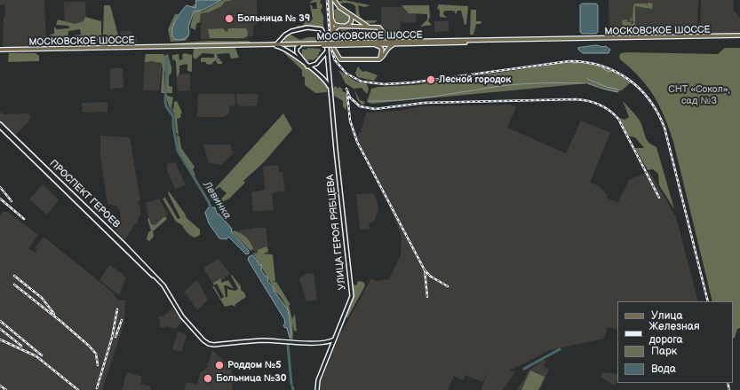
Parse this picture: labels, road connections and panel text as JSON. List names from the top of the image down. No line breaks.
{"streets":{"main road":["МОСКОВСКОЕ ШОССЕ","ПРОСПЕКТ ГЕРОЕВ","УЛИЦА ГЕРОЯ РЯБЦЕВА"]},"crossings":[["ПРОСПЕКТ ГЕРОЕВ","УЛИЦА ГЕРОЯ РЯБЦЕВА"]],"water":["Левинка"],"parks":["СНТ «Сокол», сад №3"],"places":["Больница № 39","Лесной городок","Роддом №5","Больница №30"],"legend":["Улица","Железная дорога","Парк","Вода"]}
